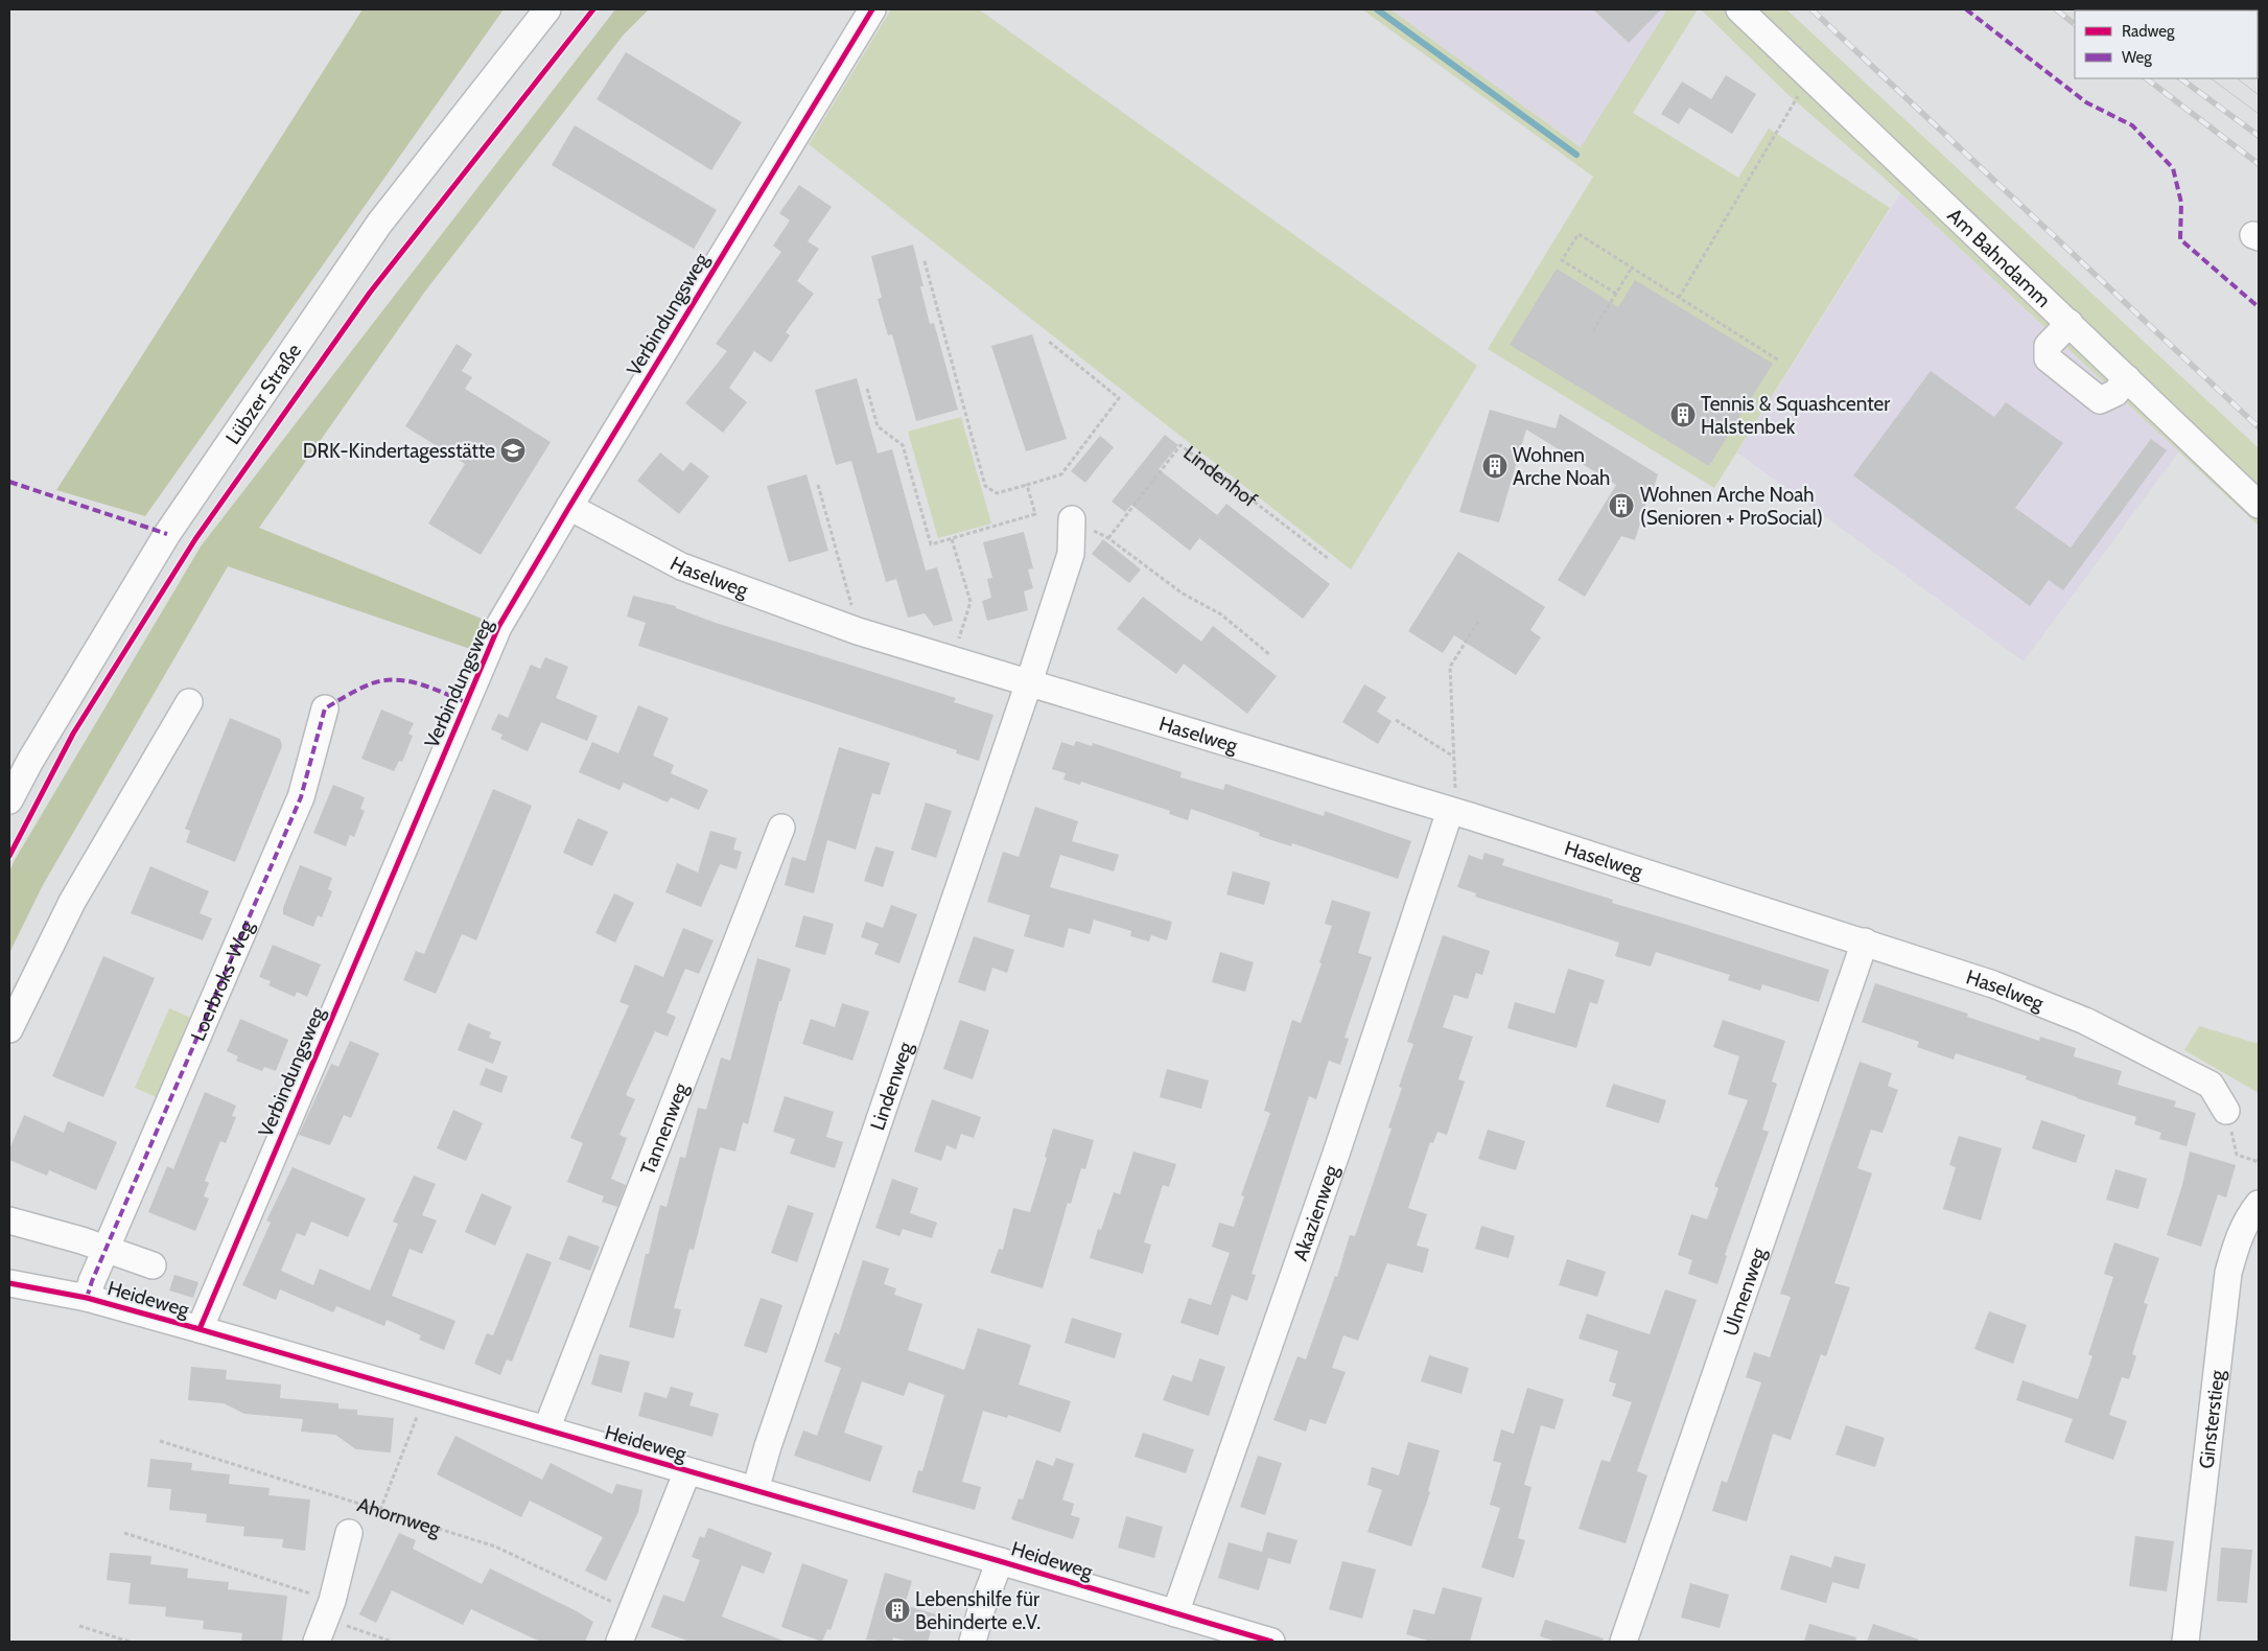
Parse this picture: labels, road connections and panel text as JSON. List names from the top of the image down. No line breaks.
{"streets":{"street":["Am Bahndamm","Verbindungsweg","Lübzer Straße","Haselweg","Loerbroks-Weg","Lindenweg","Tannenweg","Akazienweg","Ulmenweg","Heideweg","Ginsterstieg","Ahornweg"],"path":["Lindenhof"]},"crossings":[["Verbindungsweg","Haselweg"],["Verbindungsweg","Heideweg"],["Haselweg","Lindenweg"],["Haselweg","Akazienweg"],["Haselweg","Ulmenweg"],["Loerbroks-Weg","Heideweg"],["Lindenweg","Heideweg"],["Tannenweg","Heideweg"],["Akazienweg","Heideweg"]],"places":{"building":["Tennis & Squashcenter Halstenbek","Wohnen Arche Noah","Wohnen Arche Noah (Senioren + ProSocial)","Lebenshilfe für Behinderte e.V."],"school or university":["DRK-Kindertagesstätte"]},"legend":["Radweg","Weg"]}
